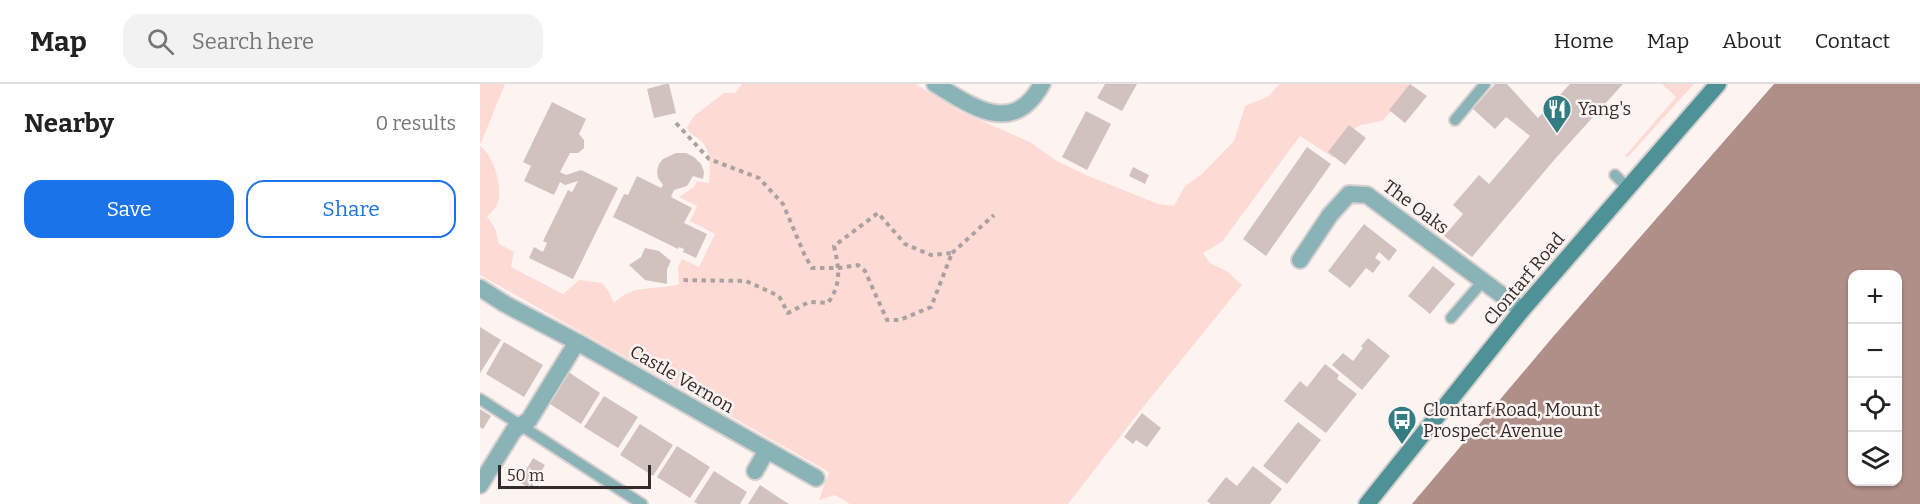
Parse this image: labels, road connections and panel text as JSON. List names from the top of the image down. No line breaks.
{"streets":{"main road":["Clontarf Road"],"street":["The Oaks","Castle Vernon"]},"crossings":[["The Oaks","Clontarf Road"]],"places":{"restaurant":["Yang's"],"bus stop":["Clontarf Road, Mount Prospect Avenue"]},"scale_bar":"50 m","page":{"header":"Map","search":"Search here","nav":["Home","Map","About","Contact"],"heading":["Nearby","0 results"],"buttons":["Save","Share"],"map_buttons":["+","−"],"scale":"50 m"}}
